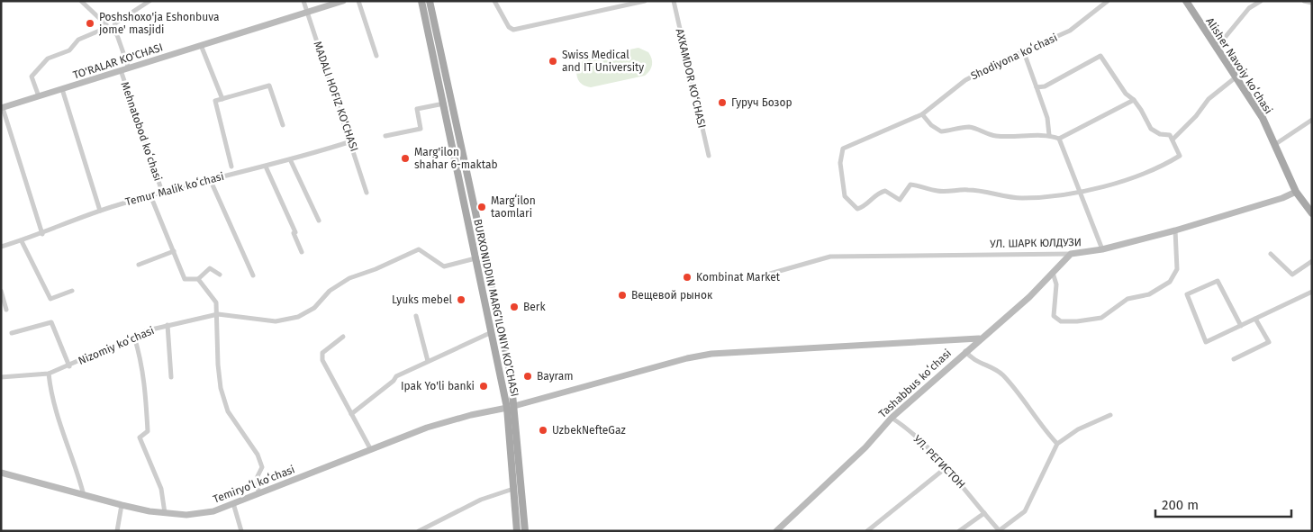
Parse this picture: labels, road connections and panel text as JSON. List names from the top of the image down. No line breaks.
{"streets":{"main road":["Alisher Navoiy koʻchasi","BURXONIDDIN MARG’ILONIY KO’CHASI"],"street":["Shodiyona koʻchasi","TO'RALAR KO'CHASI","AXKAMDOR KO‘CHASI","MADALI HOFIZ KO'CHASI","Mehnatobod koʻchasi","Temur Malik koʻchasi","УЛ. ШАРК ЮЛДУЗИ","Nizomiy koʻchasi","Tashabbus koʻchasi","УЛ. РЕГИСТОН","Temiryoʻl koʻchasi"]},"crossings":[["TO'RALAR KO'CHASI","MADALI HOFIZ KO'CHASI"],["TO'RALAR KO'CHASI","Mehnatobod koʻchasi"],["Alisher Navoiy koʻchasi","УЛ. ШАРК ЮЛДУЗИ"],["MADALI HOFIZ KO'CHASI","Temur Malik koʻchasi"],["Mehnatobod koʻchasi","Temur Malik koʻchasi"],["УЛ. ШАРК ЮЛДУЗИ","Tashabbus koʻchasi"],["BURXONIDDIN MARG’ILONIY KO’CHASI","Nizomiy koʻchasi"],["BURXONIDDIN MARG’ILONIY KO’CHASI","Temiryoʻl koʻchasi"],["Tashabbus koʻchasi","УЛ. РЕГИСТОН"],["Tashabbus koʻchasi","Temiryoʻl koʻchasi"]],"places":["Poshshoxo'ja Eshonbuva jome' masjidi","Swiss Medical and IT University","Гуруч Бозор","Marg'ilon shahar 6-maktab","Margʻilon taomlari","Kombinat Market","Вещевой рынок","Lyuks mebel","Berk","Bayram","Ipak Yo'li banki","UzbekNefteGaz"],"scale_bar":"200 m"}
